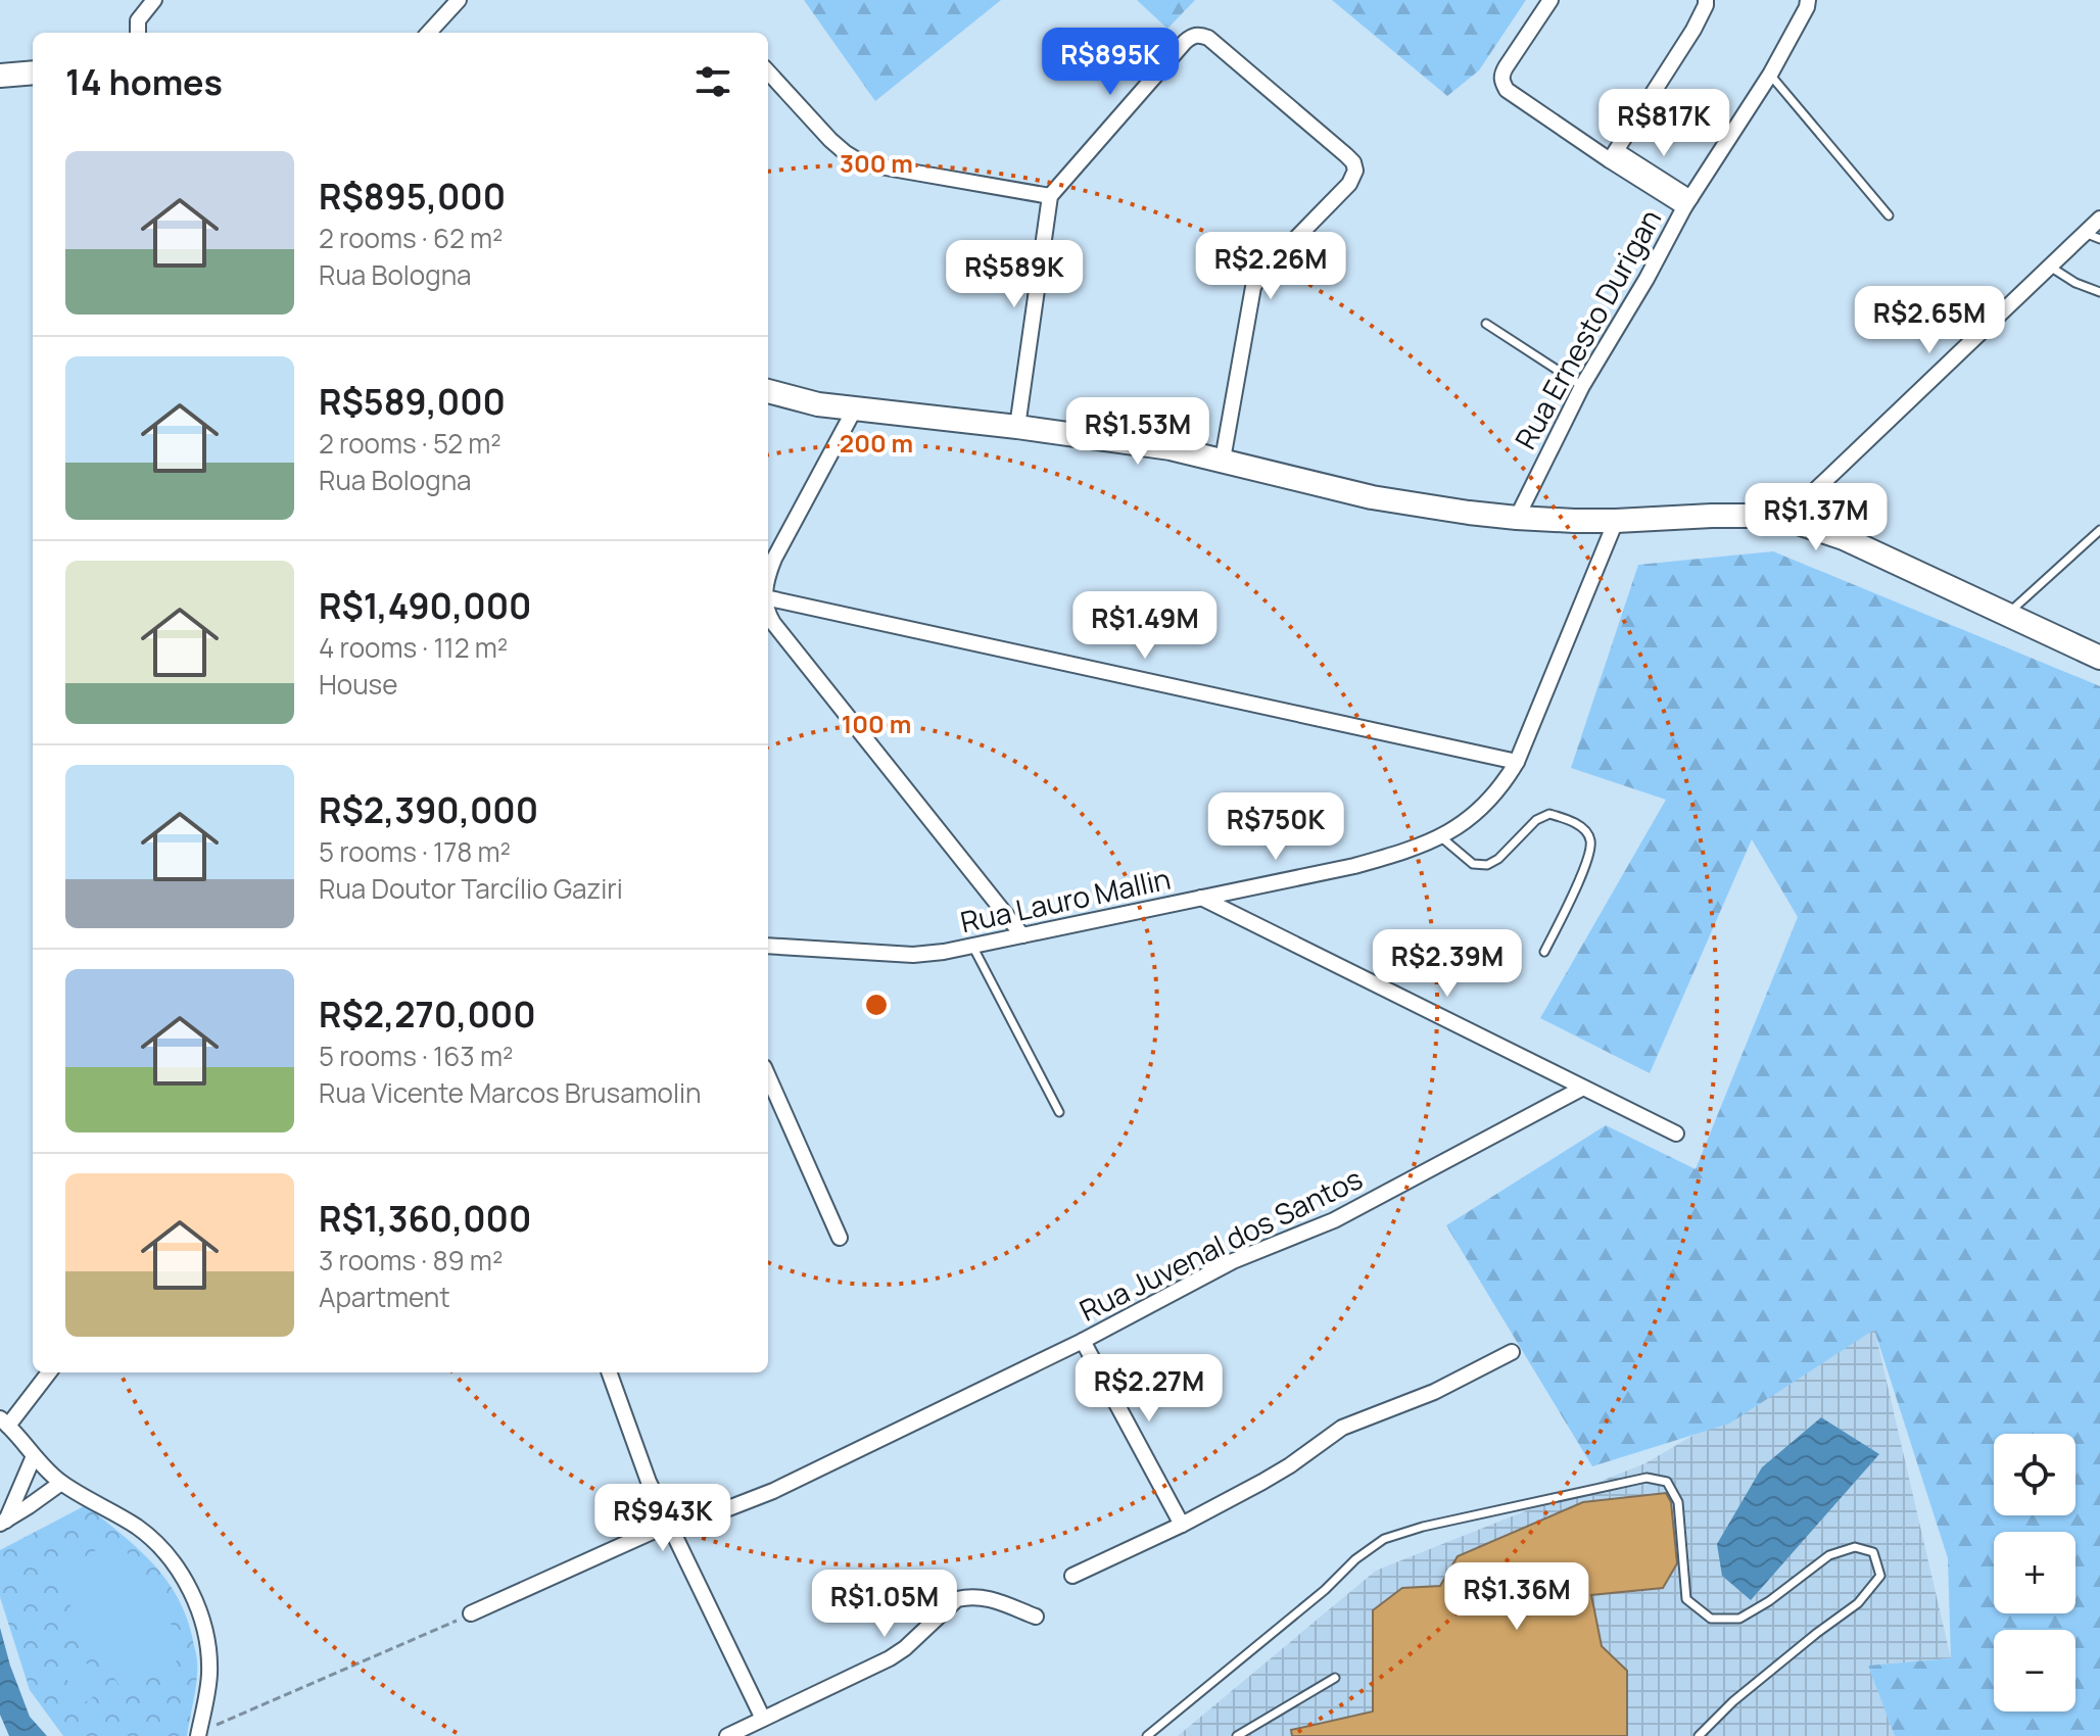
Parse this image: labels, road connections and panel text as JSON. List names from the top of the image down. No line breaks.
{"streets":{"street":["Rua Ernesto Durigan","Rua Lauro Mallin","Rua Juvenal dos Santos"]},"page":{"price":["R$895K","R$817K","R$2.26M","R$589K","R$2.65M","R$1.53M","R$1.37M","R$1.49M","R$750K","R$2.39M","R$2.27M","R$943K","R$1.36M","R$1.05M"],"heading":"14 homes","list":[{"name":"R$895,000","note":"2 rooms · 62 m² · Rua Bologna"},{"name":"R$589,000","note":"2 rooms · 52 m² · Rua Bologna"},{"name":"R$1,490,000","note":"4 rooms · 112 m² · House"},{"name":"R$2,390,000","note":"5 rooms · 178 m² · Rua Doutor Tarcílio Gaziri"},{"name":"R$2,270,000","note":"5 rooms · 163 m² · Rua Vicente Marcos Brusamolin"},{"name":"R$1,360,000","note":"3 rooms · 89 m² · Apartment"}],"map_buttons":["+","−"]},"rings":["300 m","200 m","100 m"]}
